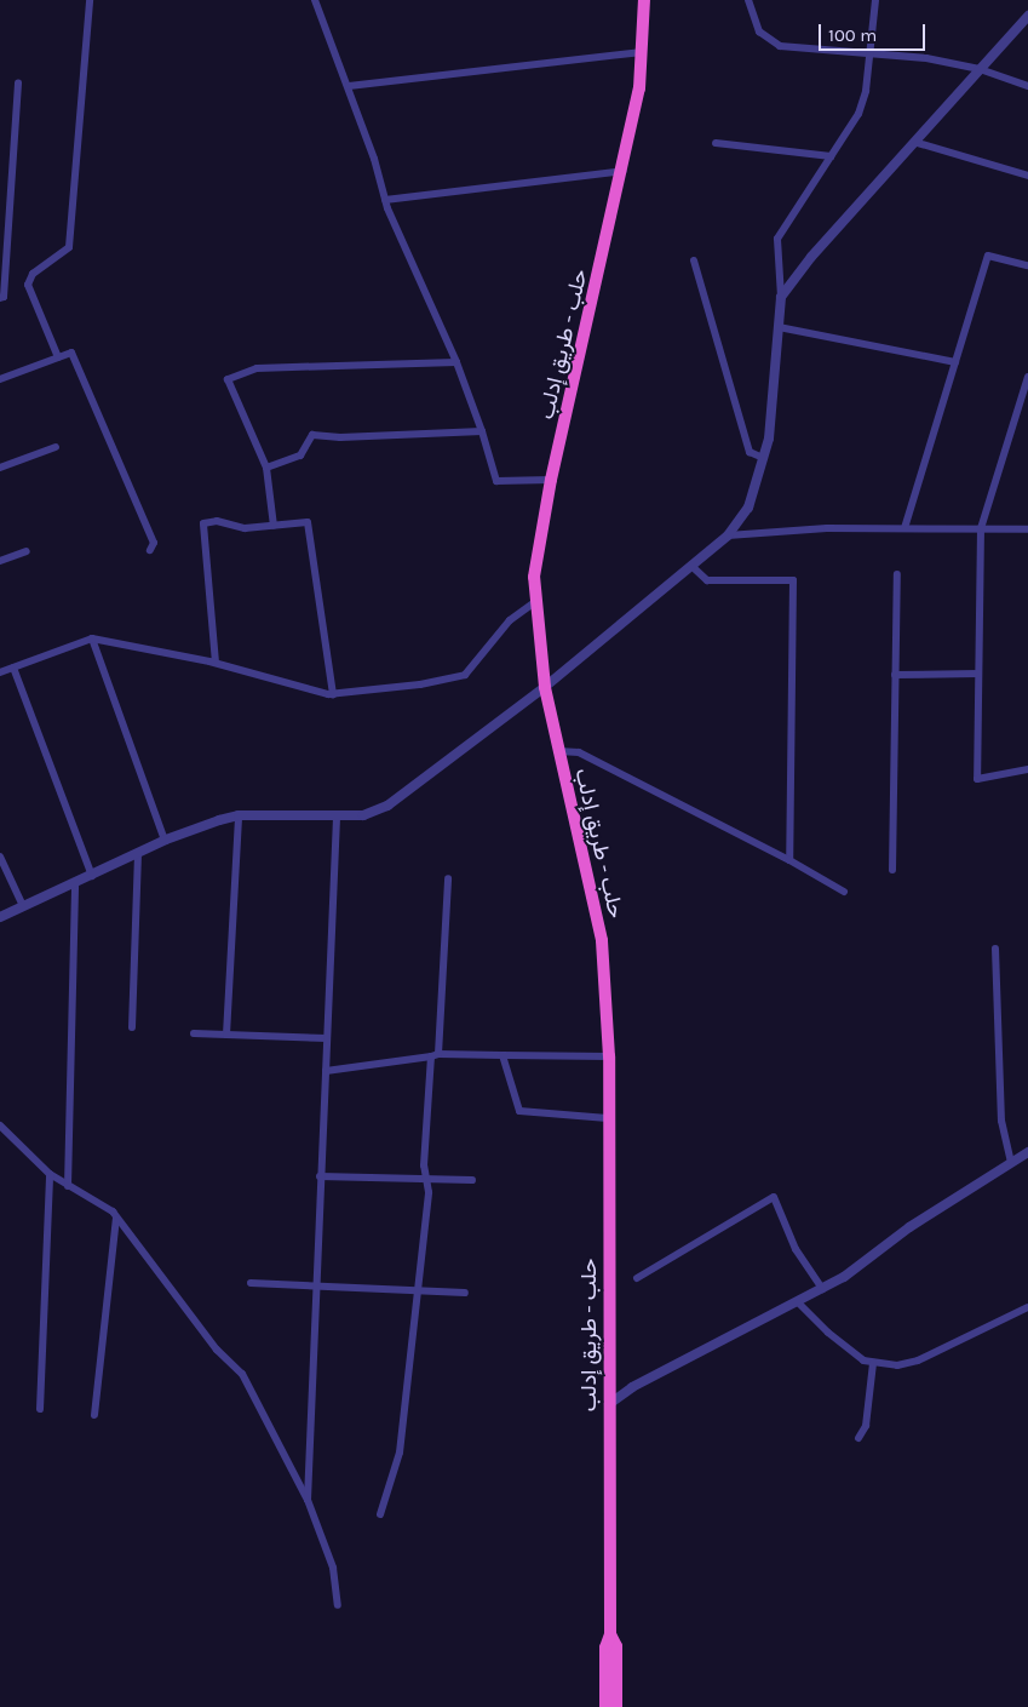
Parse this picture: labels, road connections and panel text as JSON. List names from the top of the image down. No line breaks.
{"streets":{"highway":["حلب - طريق إدلب"]},"scale_bar":"100 m"}
